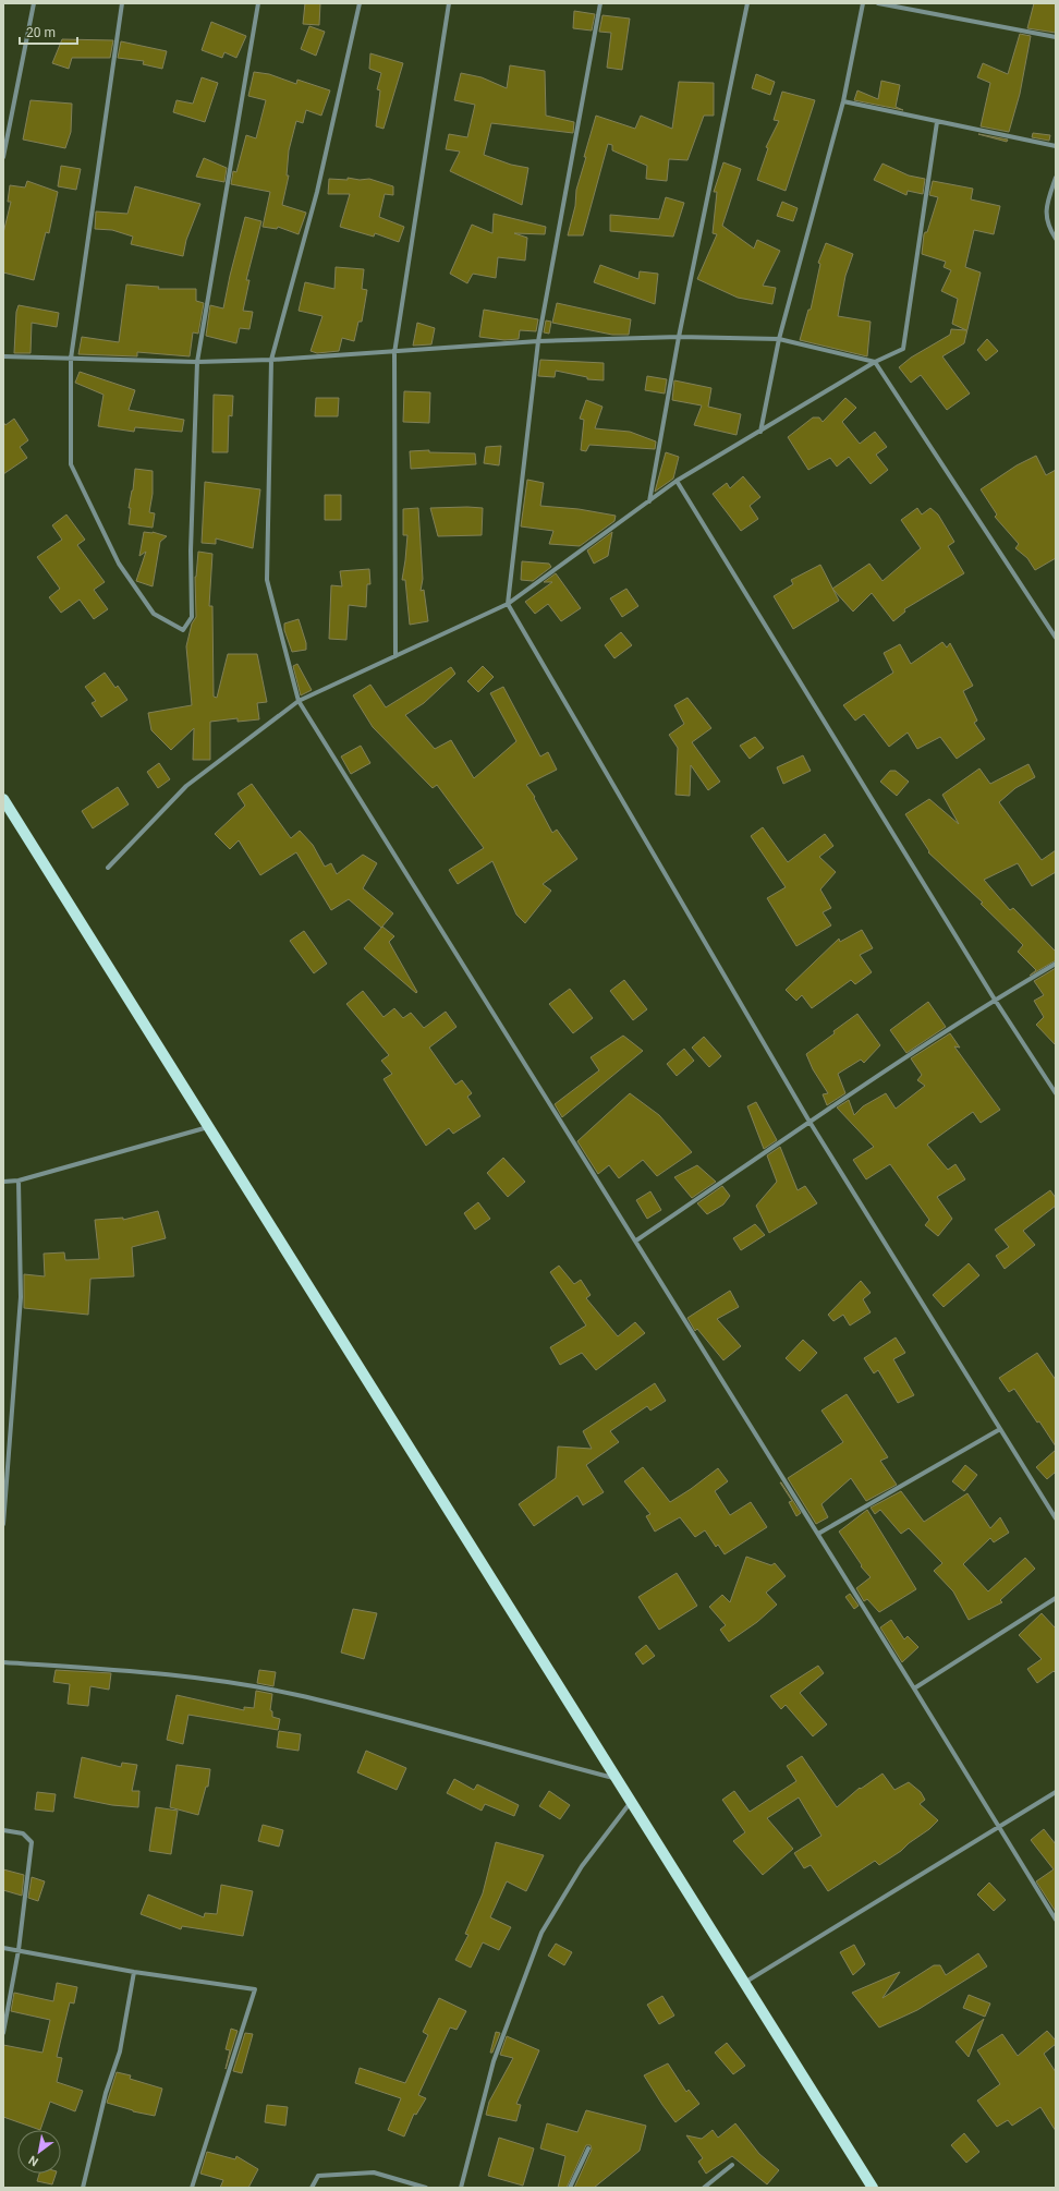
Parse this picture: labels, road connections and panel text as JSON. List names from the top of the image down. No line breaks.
{"scale_bar":"20 m","north":"bottom left"}
